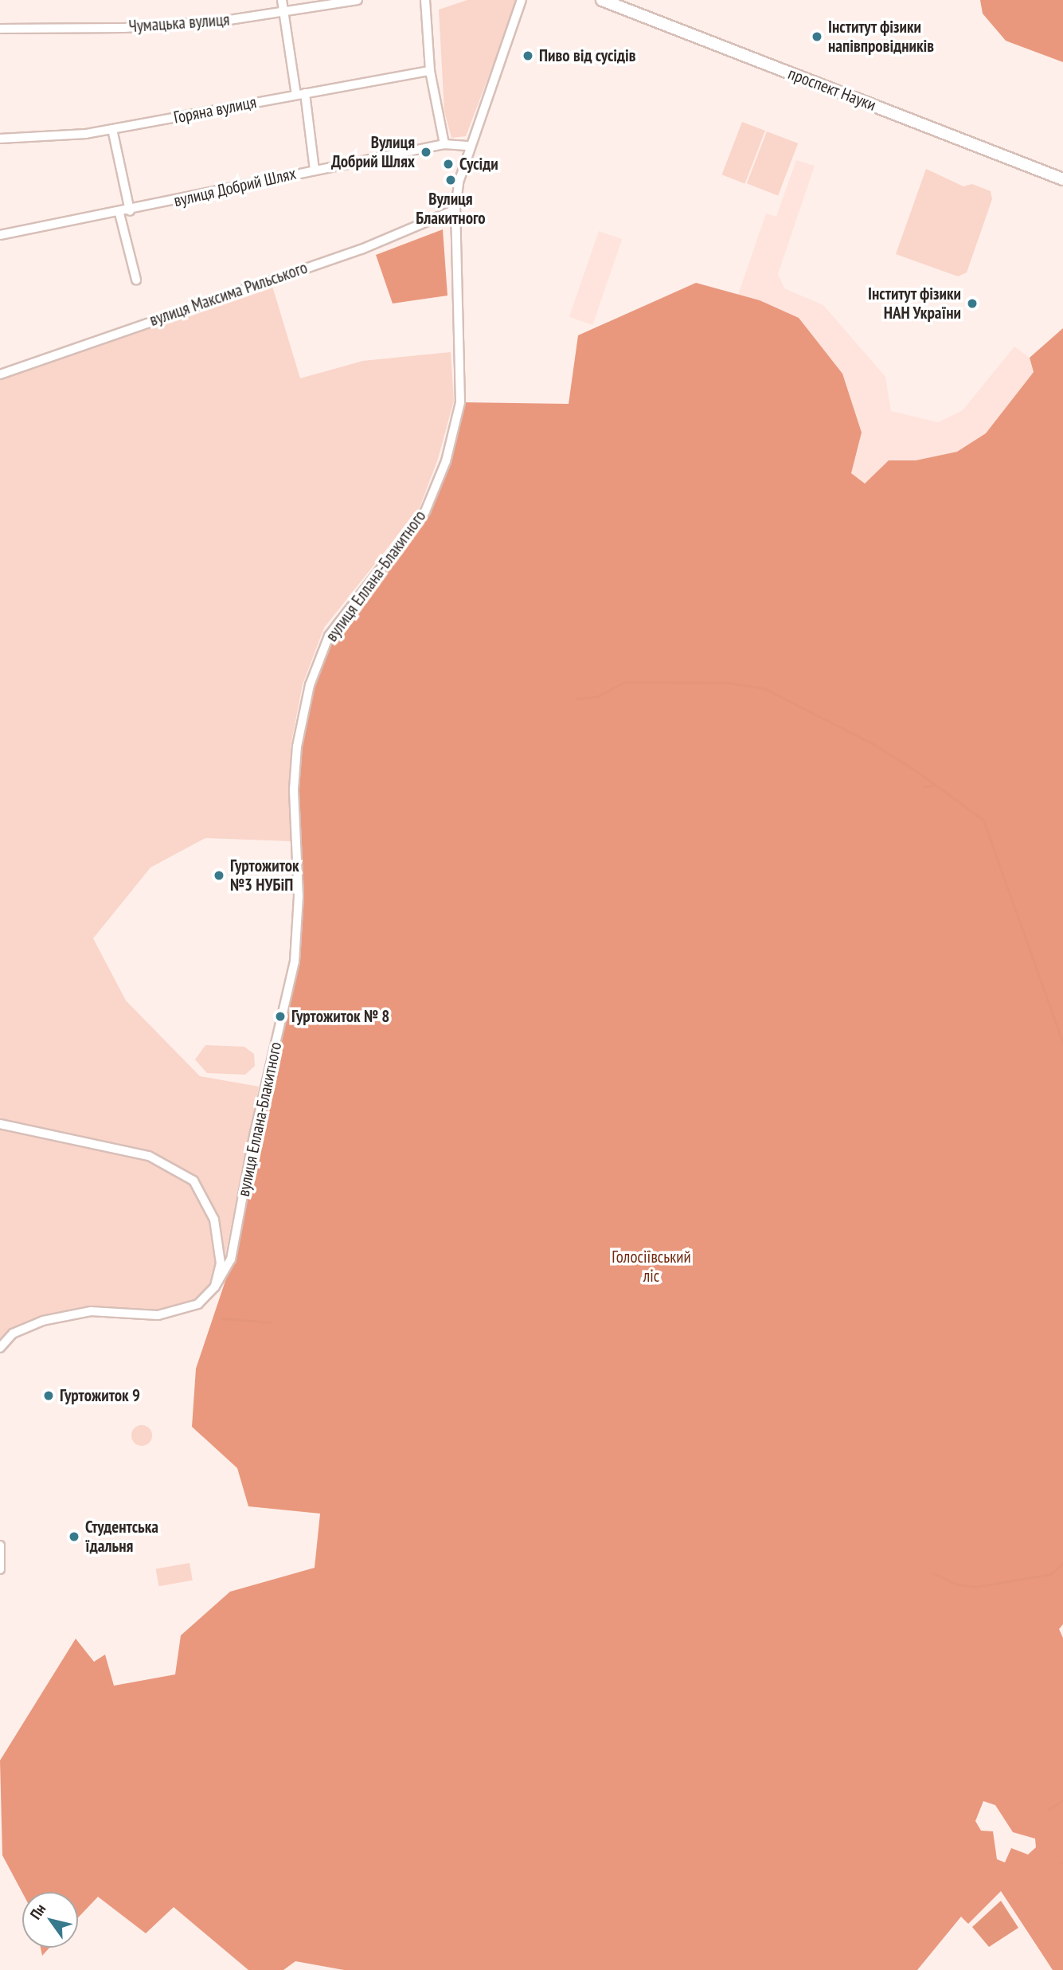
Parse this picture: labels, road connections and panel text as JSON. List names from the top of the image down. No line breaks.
{"streets":{"main road":["проспект Науки"],"street":["Чумацька вулиця","Горяна вулиця","вулиця Добрий Шлях","вулиця Максима Рильського","вулиця Еллана-Блакитного"]},"crossings":[["вулиця Добрий Шлях","вулиця Еллана-Блакитного"],["вулиця Максима Рильського","вулиця Еллана-Блакитного"]],"parks":["Голосіївський ліс"],"places":["Інститут фізики напівпровідників","Пиво від сусідів","Вулиця Добрий Шлях","Сусіди","Вулиця Блакитного","Інститут фізики НАН України","Гуртожиток №3 НУБіП","Гуртожиток № 8","Гуртожиток 9","Студентська їдальня"],"north":"top left"}
